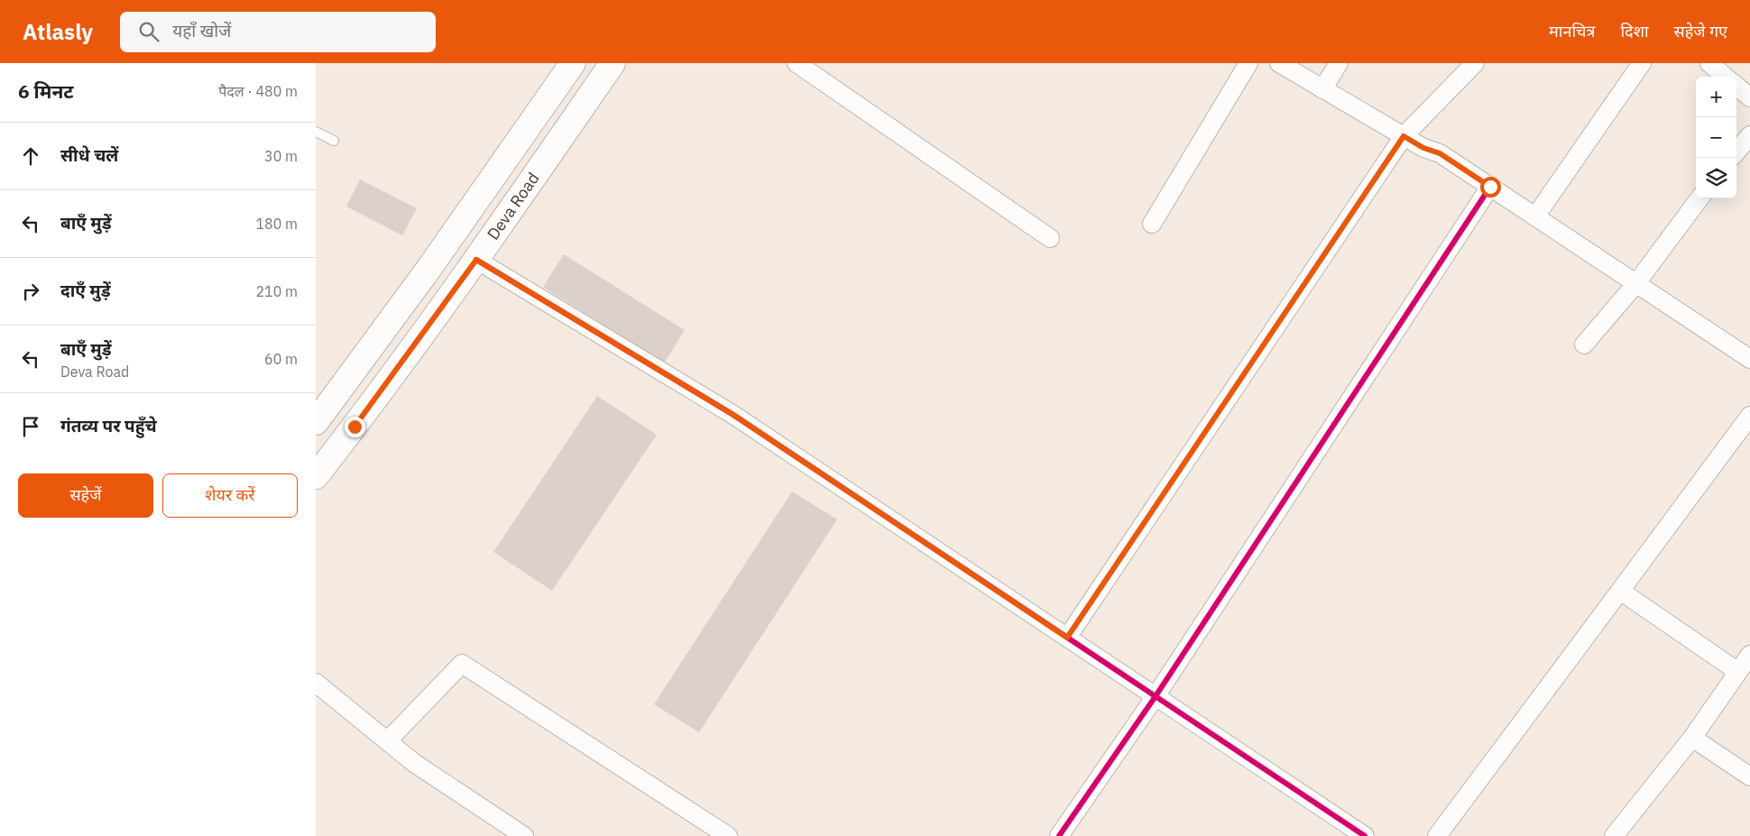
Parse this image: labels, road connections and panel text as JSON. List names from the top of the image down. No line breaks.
{"streets":{"main road":["Deva Road"]},"page":{"header":"Atlasly","search":"यहाँ खोजें","nav":["मानचित्र","दिशा","सहेजे गए"],"heading":["6 मिनट","पैदल · 480 m"],"map_buttons":["+","−"],"list":[["सीधे चलें","30 m"],["बाएँ मुड़ें","180 m"],["दाएँ मुड़ें","210 m"],["बाएँ मुड़ें","Deva Road","60 m"],"गंतव्य पर पहुँचे"],"buttons":["सहेजें","शेयर करें"]}}
